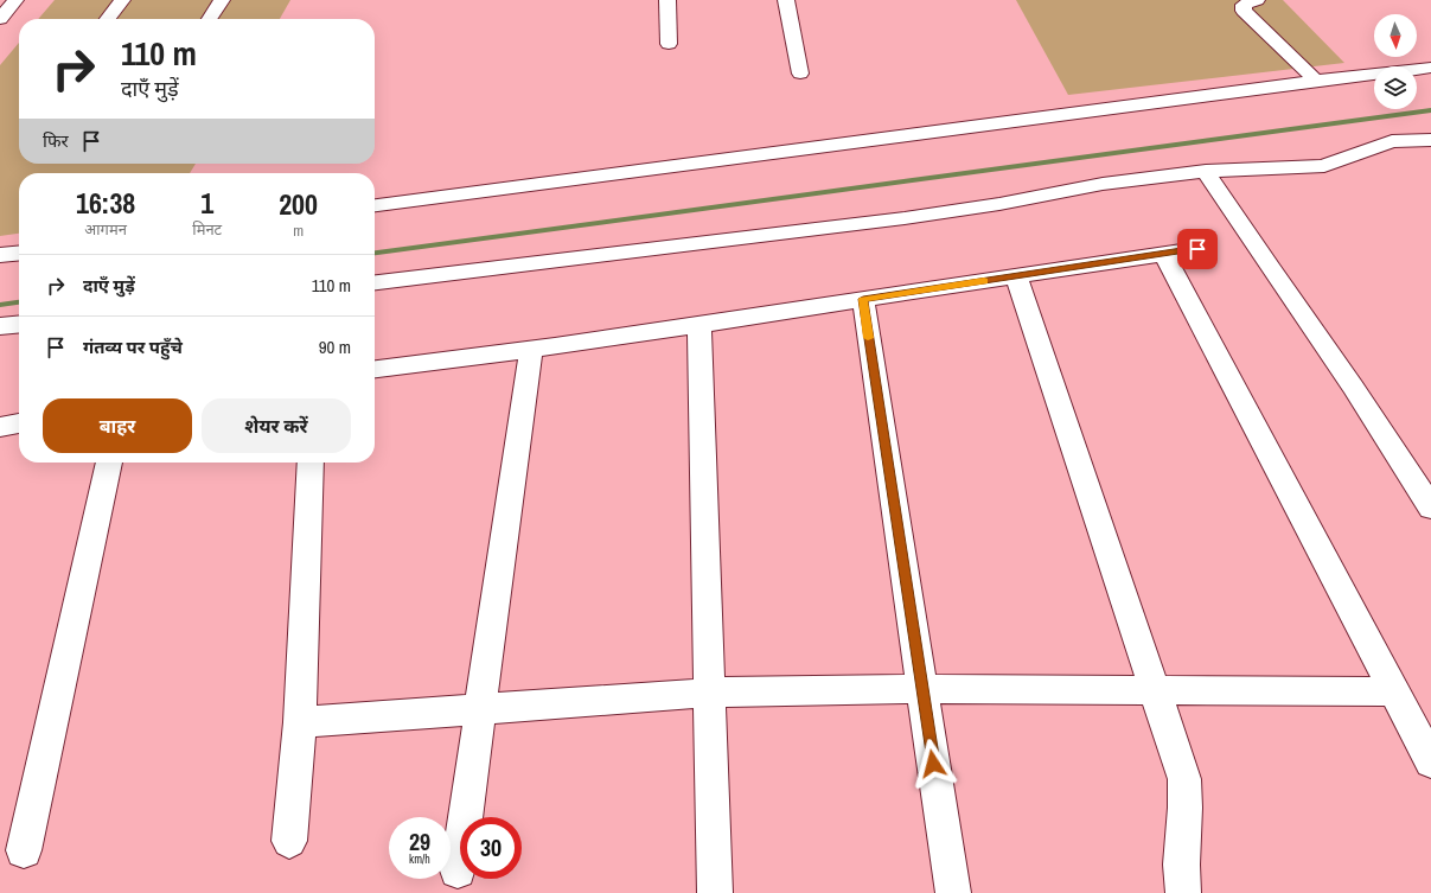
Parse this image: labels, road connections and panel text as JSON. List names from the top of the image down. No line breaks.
{"north":"bottom","page":{"turn":["110 m","दाएँ मुड़ें"],"then":"फिर","eta":["16:38","आगमन","1","मिनट","200","m"],"list":[{"name":"दाएँ मुड़ें","value":"110 m"},{"name":"गंतव्य पर पहुँचे","value":"90 m"}],"buttons":["बाहर","शेयर करें"],"speed":"29 km/h","limit":"30"}}
